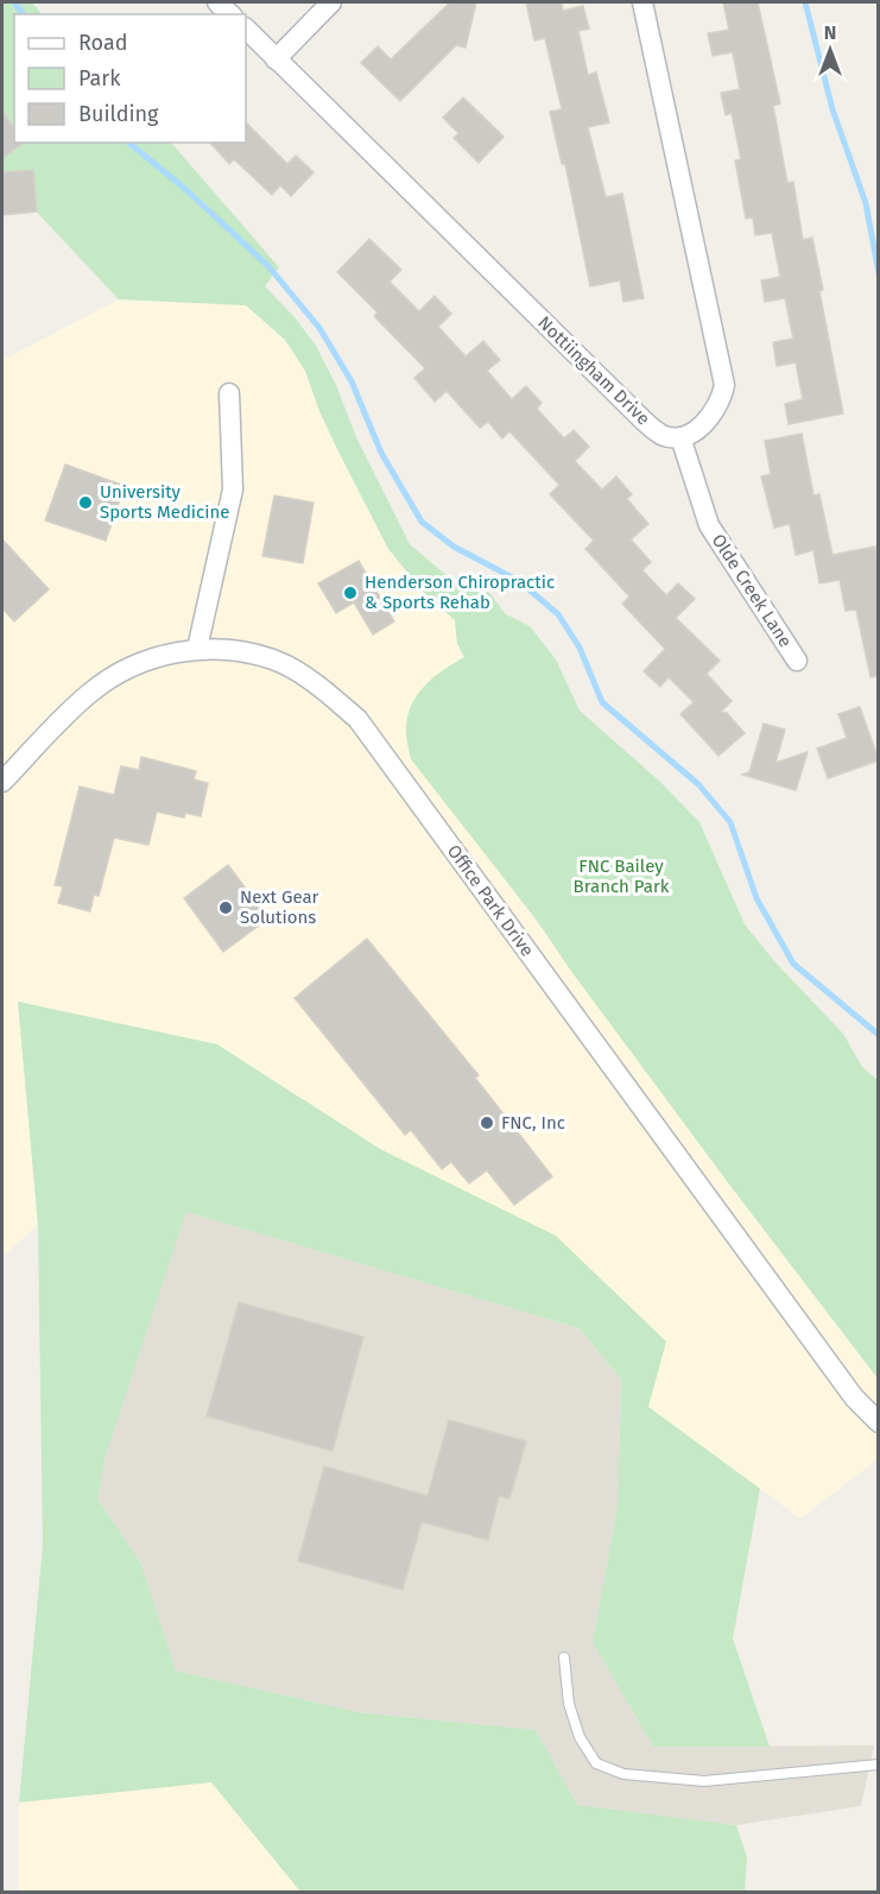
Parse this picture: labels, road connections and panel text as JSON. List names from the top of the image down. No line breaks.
{"streets":{"street":["Nottiingham Drive","Olde Creek Lane","Office Park Drive"]},"crossings":[["Nottiingham Drive","Olde Creek Lane"]],"parks":["FNC Bailey Branch Park"],"places":["University Sports Medicine","Henderson Chiropractic & Sports Rehab","Next Gear Solutions","FNC, Inc"],"legend":["Road","Park","Building"],"north":"top"}
